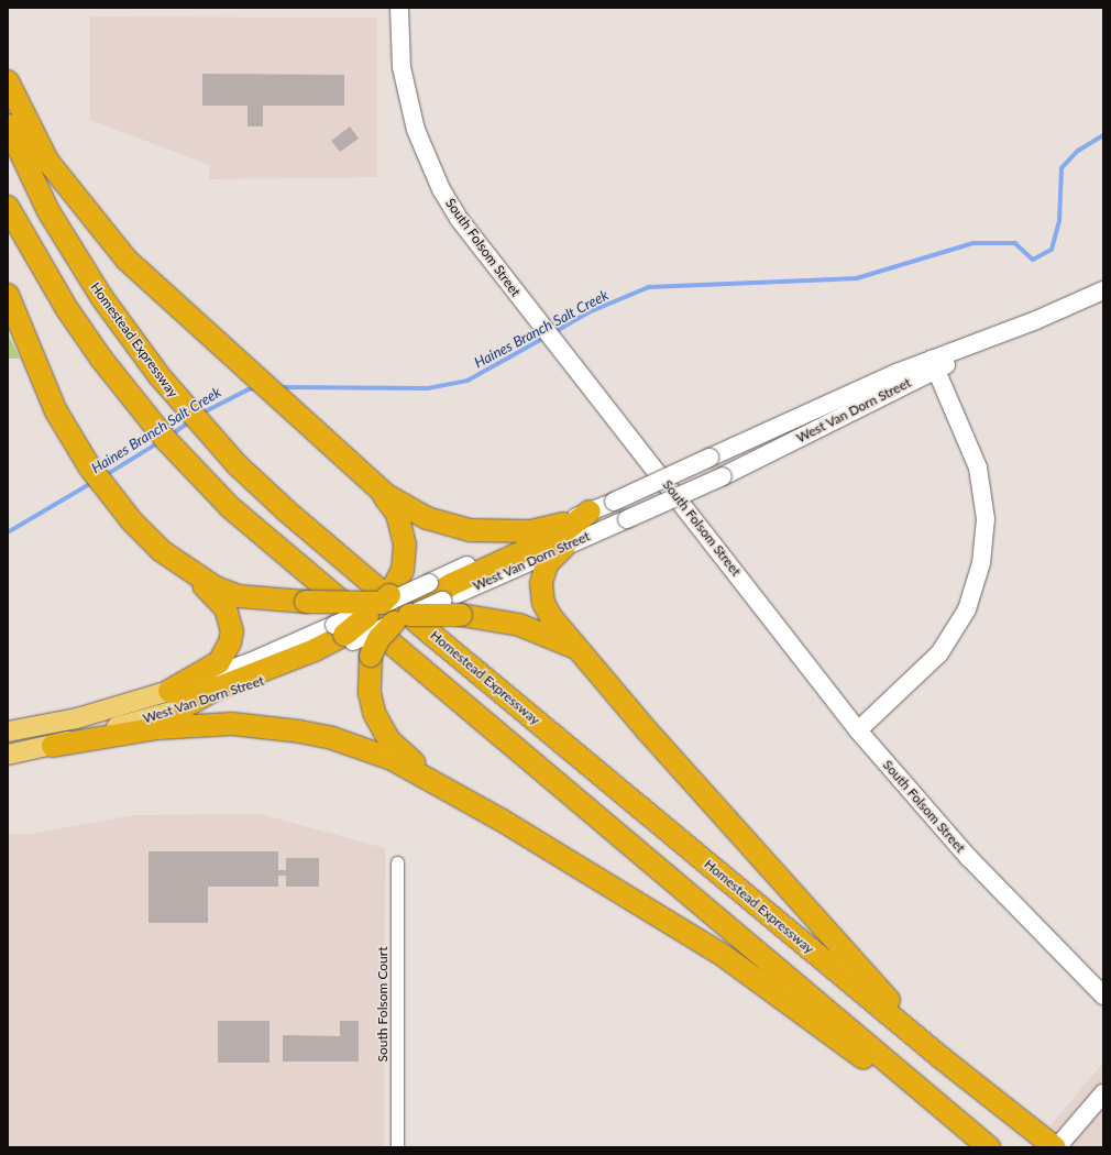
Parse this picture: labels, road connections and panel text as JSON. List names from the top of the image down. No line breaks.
{"streets":{"highway":["Homestead Expressway"],"main road":["South Folsom Street","West Van Dorn Street"],"street":["South Folsom Court"]},"water":["Haines Branch Salt Creek"]}
